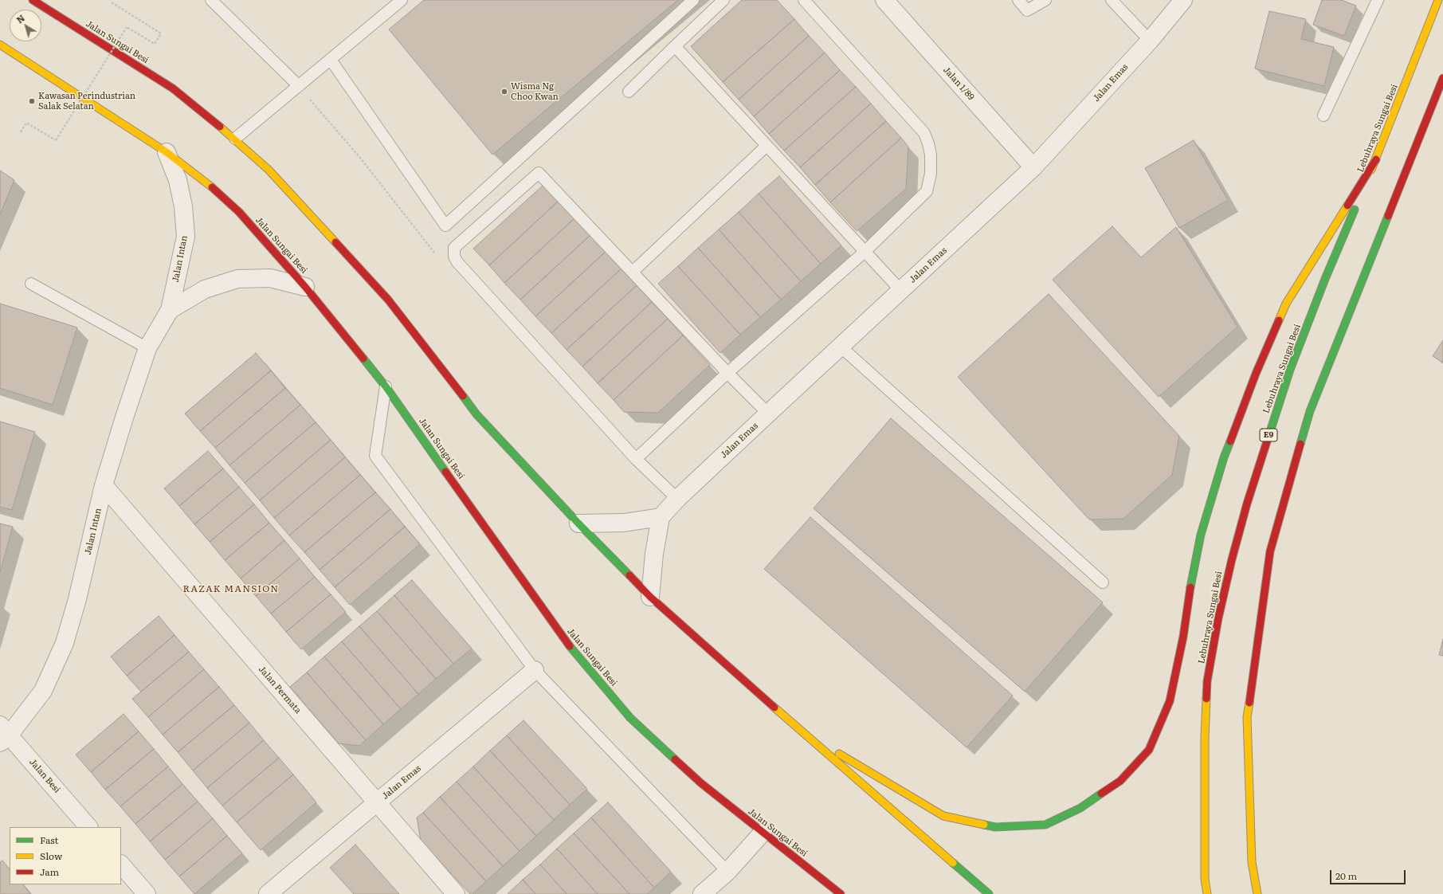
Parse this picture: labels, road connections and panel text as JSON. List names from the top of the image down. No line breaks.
{"streets":{"highway":["Jalan Sungai Besi","Lebuhraya Sungai Besi","E9"],"street":["Jalan Emas","Jalan 1/89","Jalan Intan","Jalan Permata","Jalan Besi"]},"crossings":[["Jalan Sungai Besi","Jalan Intan"],["Jalan Emas","Jalan 1/89"],["Jalan Emas","Jalan Permata"],["Jalan Intan","Jalan Permata"],["Jalan Intan","Jalan Besi"]],"districts":["RAZAK MANSION"],"places":["Wisma Ng Choo Kwan","Kawasan Perindustrian Salak Selatan"],"legend":["Fast","Slow","Jam"],"scale_bar":"20 m","north":"top left"}
